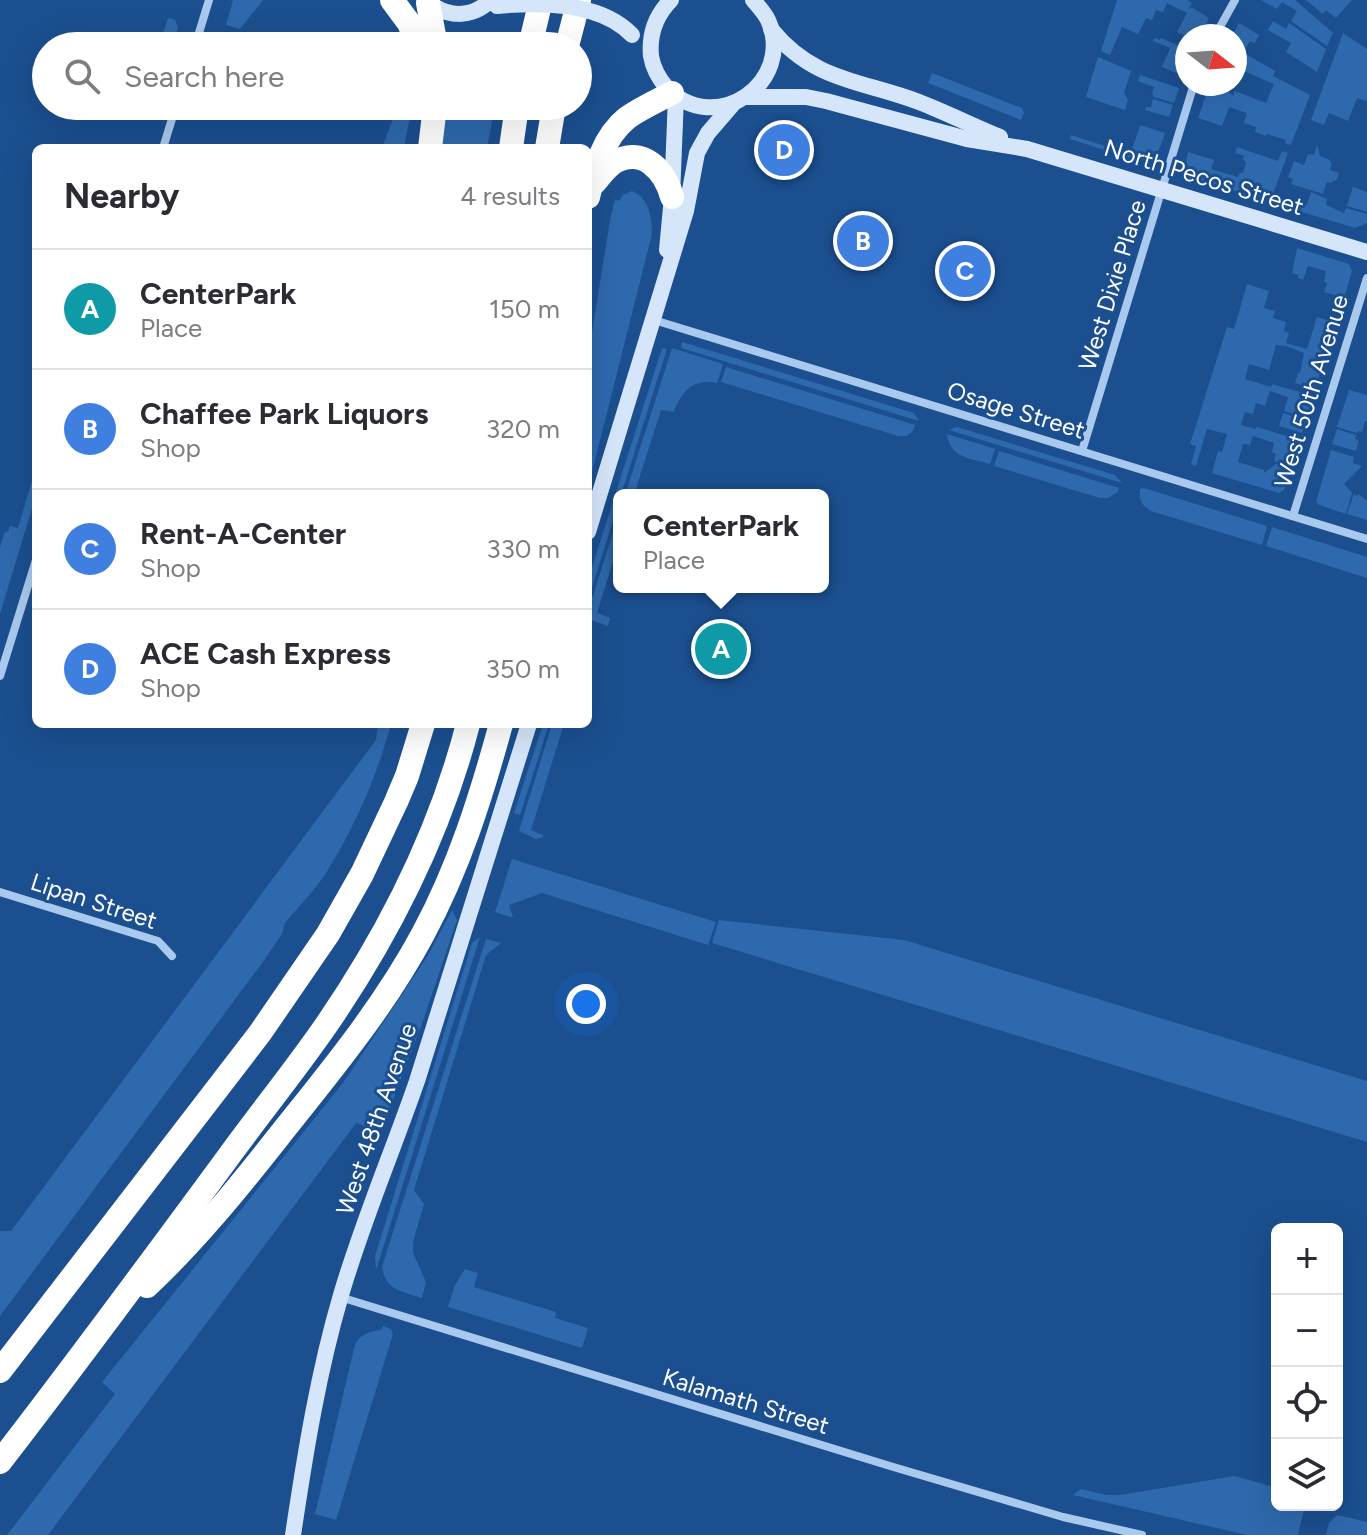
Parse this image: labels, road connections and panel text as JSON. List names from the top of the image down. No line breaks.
{"streets":{"street":["North Pecos Street","West Dixie Place","West 50th Avenue","Osage Street","Lipan Street","West 48th Avenue","Kalamath Street"]},"crossings":[["North Pecos Street","West Dixie Place"],["West Dixie Place","Osage Street"],["West 50th Avenue","Osage Street"],["West 48th Avenue","Kalamath Street"]],"north":"right","page":{"search":"Search here","pins":["D","B","C","A"],"heading":["Nearby","4 results"],"list":[{"mark":"A","name":"CenterPark","note":"Place","value":"150 m"},{"mark":"B","name":"Chaffee Park Liquors","note":"Shop","value":"320 m"},{"mark":"C","name":"Rent-A-Center","note":"Shop","value":"330 m"},{"mark":"D","name":"ACE Cash Express","note":"Shop","value":"350 m"}],"popup":["CenterPark","Place"],"map_buttons":["+","−"]}}
